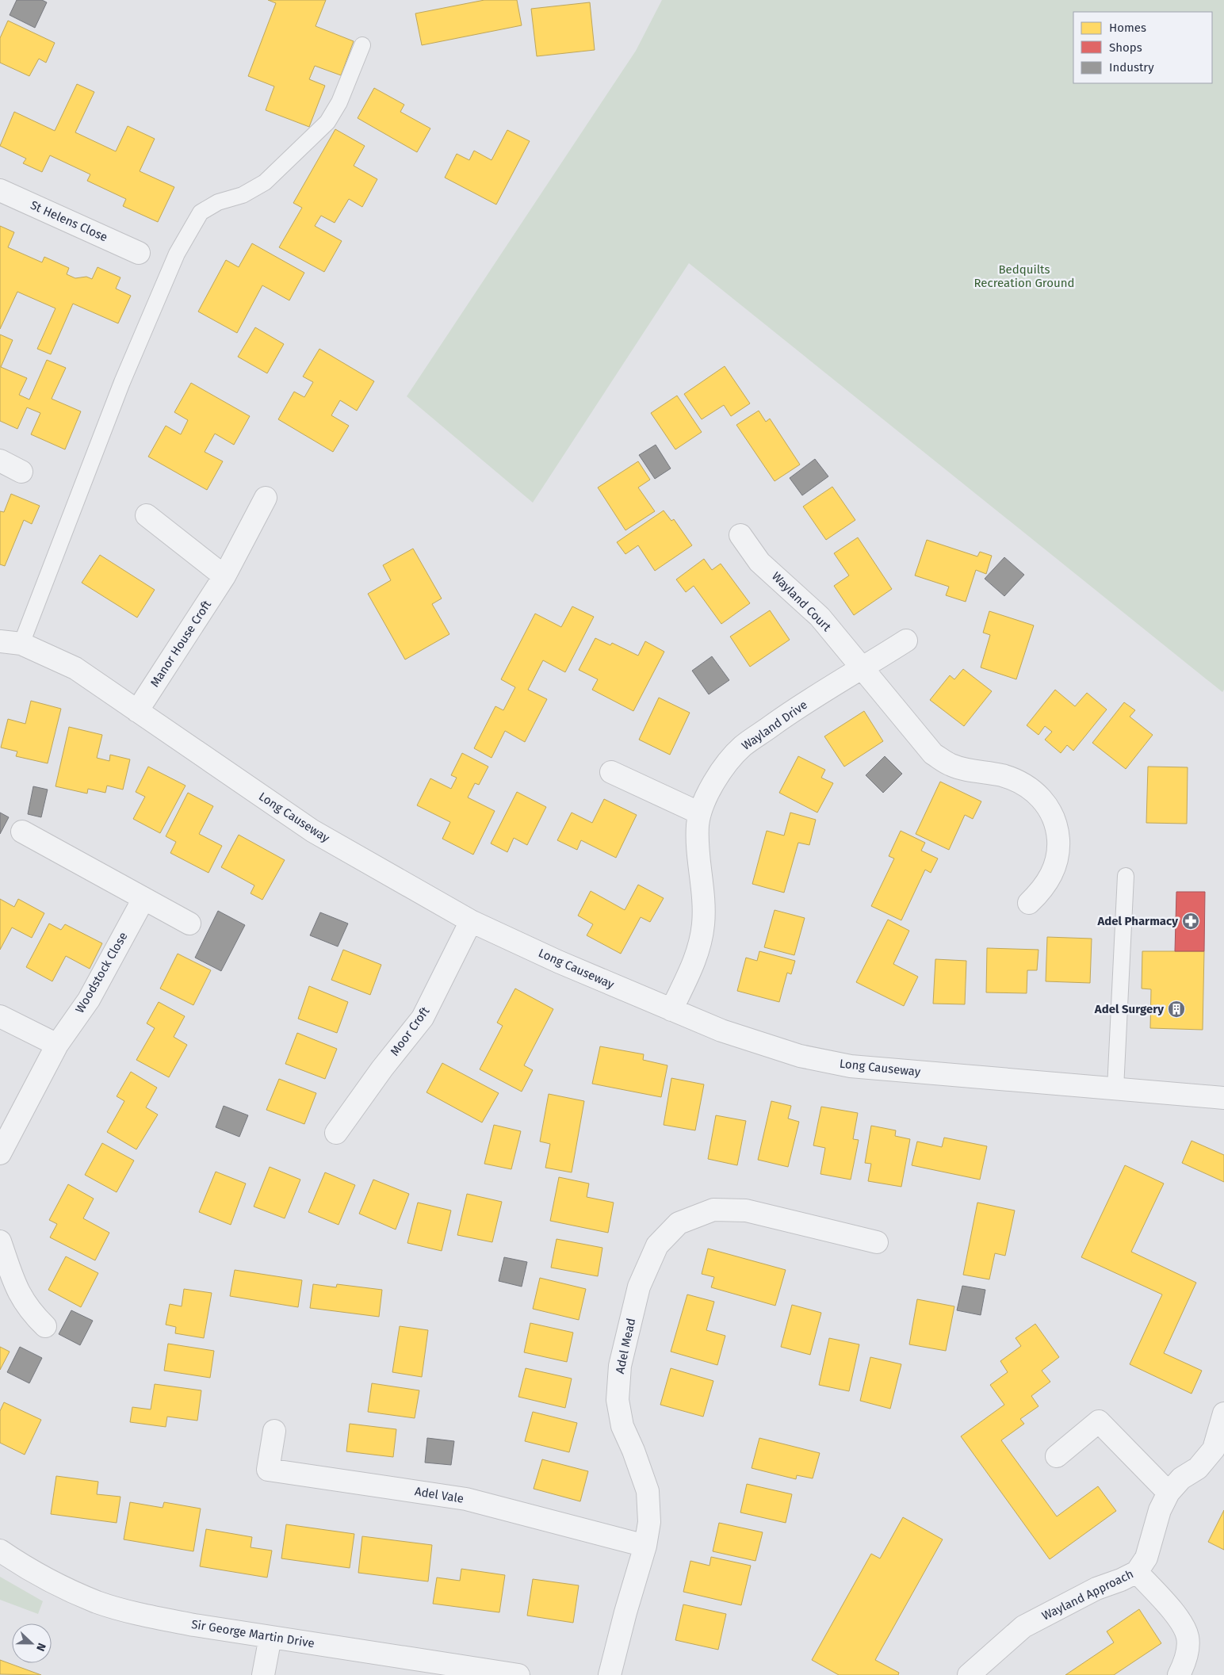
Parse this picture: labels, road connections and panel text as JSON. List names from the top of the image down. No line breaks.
{"streets":{"street":["St Helens Close","Wayland Court","Manor House Croft","Wayland Drive","Long Causeway","Woodstock Close","Moor Croft","Adel Mead","Adel Vale","Wayland Approach","Sir George Martin Drive"]},"crossings":[["Wayland Court","Wayland Drive"],["Manor House Croft","Long Causeway"],["Wayland Drive","Long Causeway"],["Long Causeway","Moor Croft"],["Adel Mead","Adel Vale"]],"parks":["Bedquilts Recreation Ground"],"places":{"pharmacy":["Adel Pharmacy"],"building":["Adel Surgery"]},"legend":["Homes","Shops","Industry"],"north":"right"}
